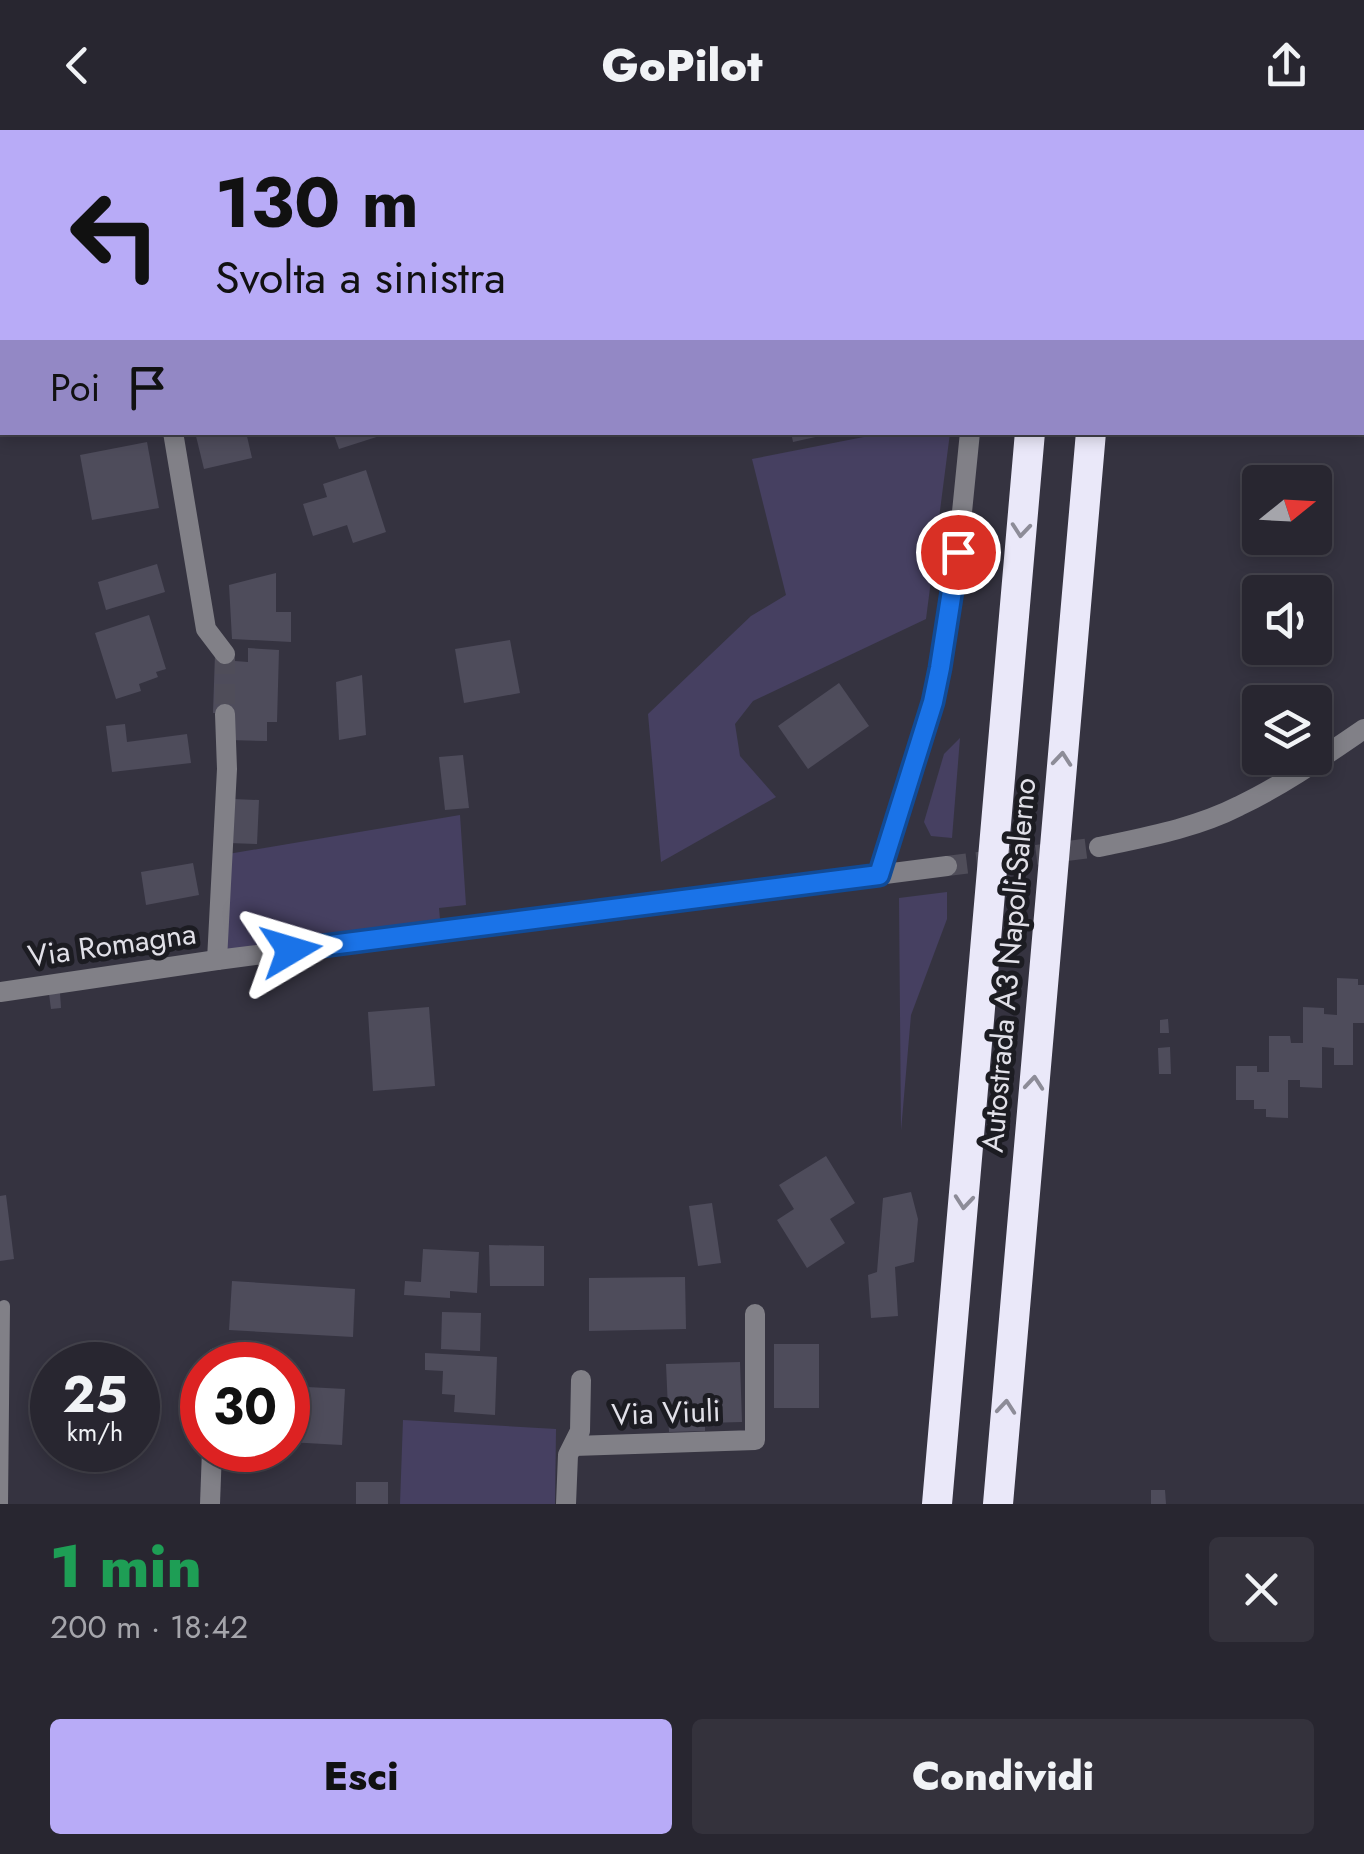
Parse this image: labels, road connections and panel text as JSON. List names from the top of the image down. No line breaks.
{"streets":{"highway":["Autostrada A3 Napoli-Salerno"],"street":["Via Romagna","Via Viuli"]},"north":"right","page":{"header":"GoPilot","turn":["130 m","Svolta a sinistra"],"then":"Poi","speed":"25 km/h","limit":"30","heading":["1 min","200 m · 18:42"],"buttons":["Esci","Condividi"]}}
